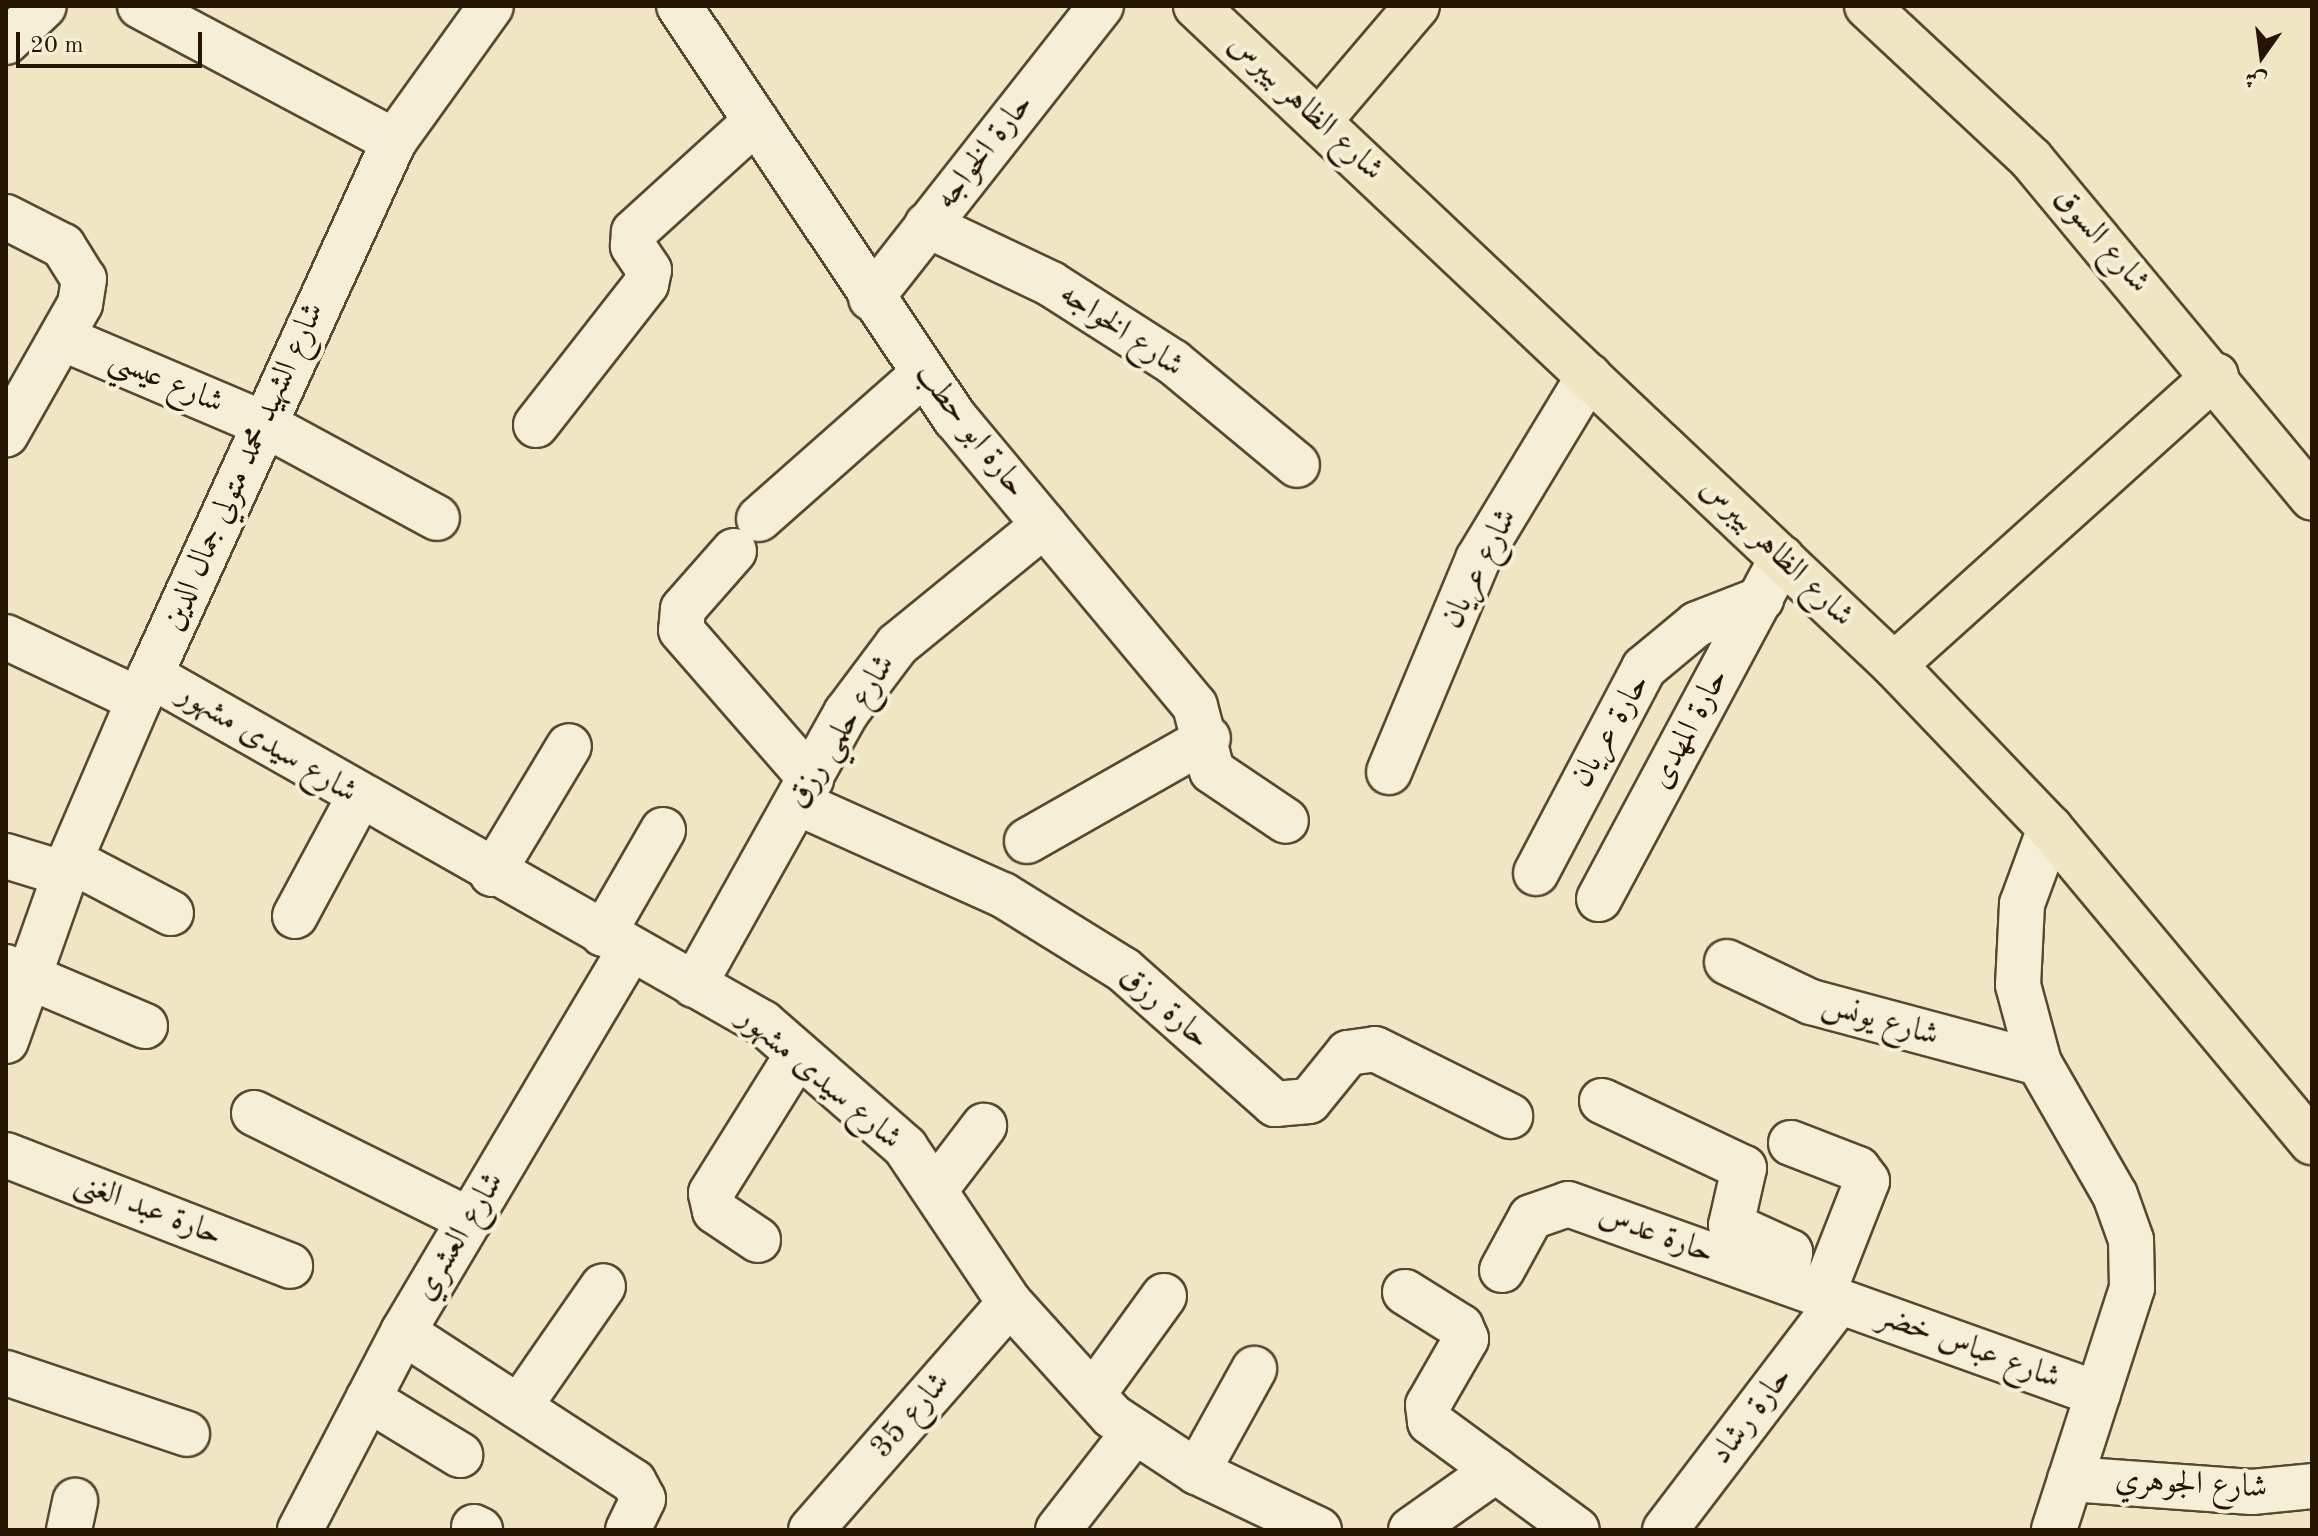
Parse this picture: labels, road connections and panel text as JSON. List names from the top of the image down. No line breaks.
{"streets":{"main road":["شارع الظاهر بيبرس","شارع السوق"],"street":["حارة الخواجه","شارع الخواجه","شارع عيسي","حارة ابو حطب","شارع الشهيد محمد متولي جمال الدين","شارع عريان","حارة المهدى","حارة عريان","شارع حلمي رزق","شارع سيدى مشهور","حارة رزق","شارع يونس","حارة عبد الغنى","حارة عدس","شارع العشري","شارع عباس خضر","شارع 35","حارة رشاد","شارع الجوهري"]},"crossings":[["شارع الظاهر بيبرس","شارع عريان"],["شارع الظاهر بيبرس","حارة المهدى"],["حارة الخواجه","شارع الخواجه"],["حارة الخواجه","حارة ابو حطب"],["شارع عيسي","شارع الشهيد محمد متولي جمال الدين"],["حارة ابو حطب","شارع حلمي رزق"],["حارة ابو حطب","حارة رزق"],["شارع الشهيد محمد متولي جمال الدين","شارع سيدى مشهور"],["حارة المهدى","حارة عريان"],["شارع حلمي رزق","شارع سيدى مشهور"],["شارع حلمي رزق","حارة رزق"],["شارع سيدى مشهور","شارع العشري"],["شارع سيدى مشهور","شارع 35"],["حارة عدس","شارع عباس خضر"],["حارة عدس","حارة رشاد"],["شارع عباس خضر","حارة رشاد"]],"scale_bar":"20 m","north":"bottom"}
